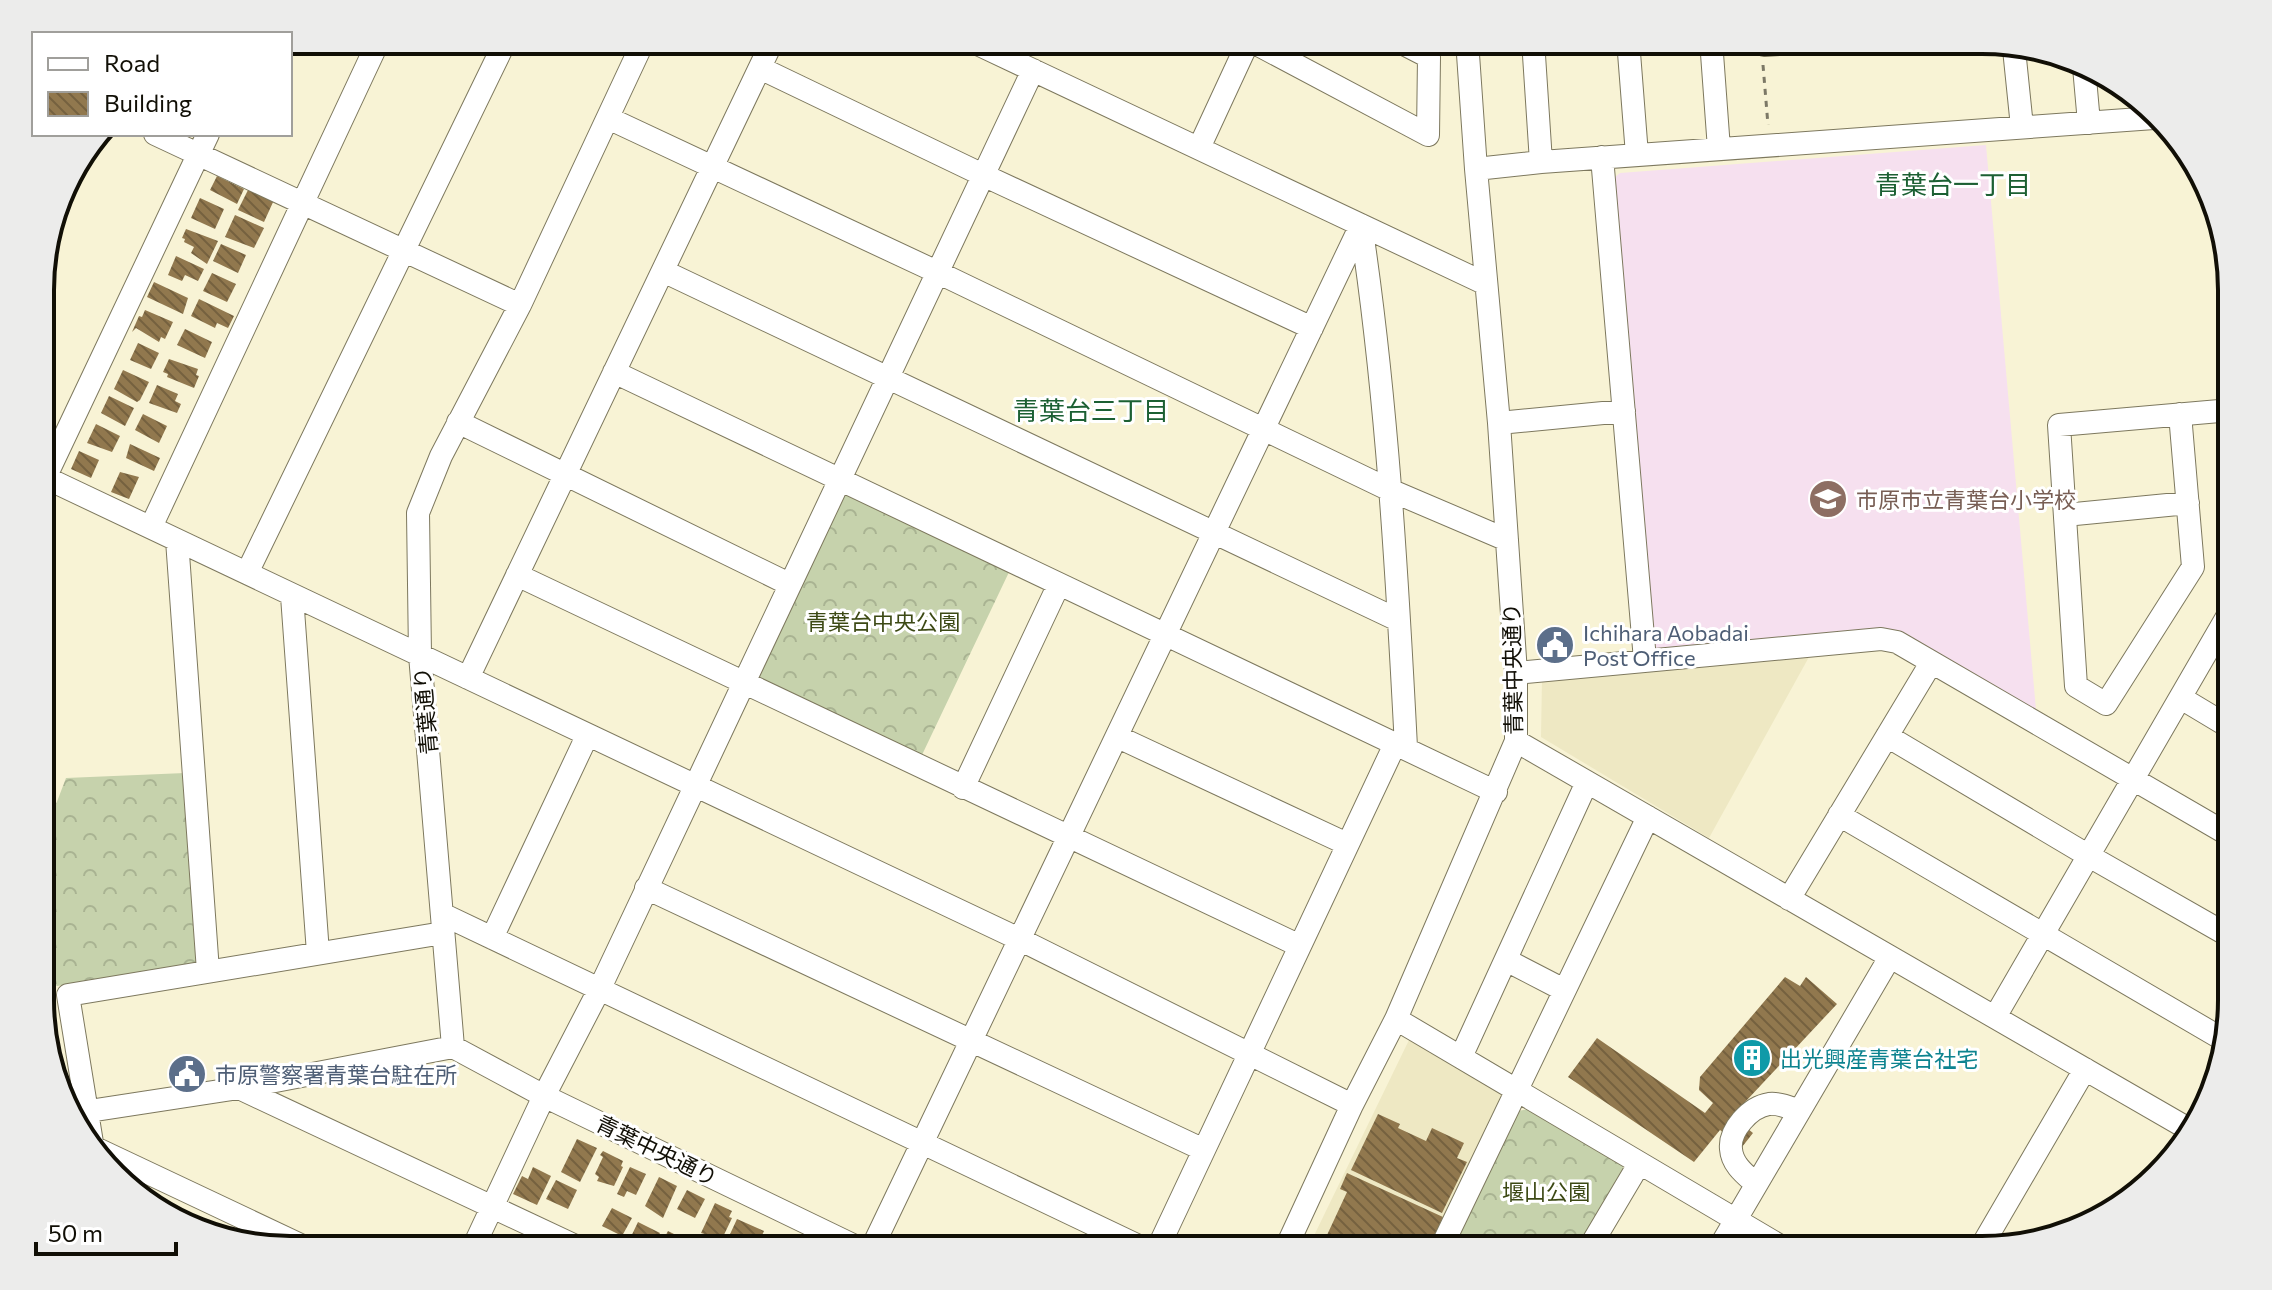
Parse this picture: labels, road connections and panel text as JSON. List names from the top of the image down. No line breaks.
{"streets":{"street":["青葉中央通り","青葉通り"]},"crossings":[["青葉中央通り","青葉通り"]],"districts":["青葉台一丁目","青葉台三丁目"],"parks":["青葉台中央公園","堰山公園"],"places":{"school or university":["市原市立青葉台小学校"],"public building":["Ichihara Aobadai Post Office","市原警察署青葉台駐在所"],"building":["出光興産青葉台社宅"]},"legend":["Road","Building"],"scale_bar":"50 m"}
